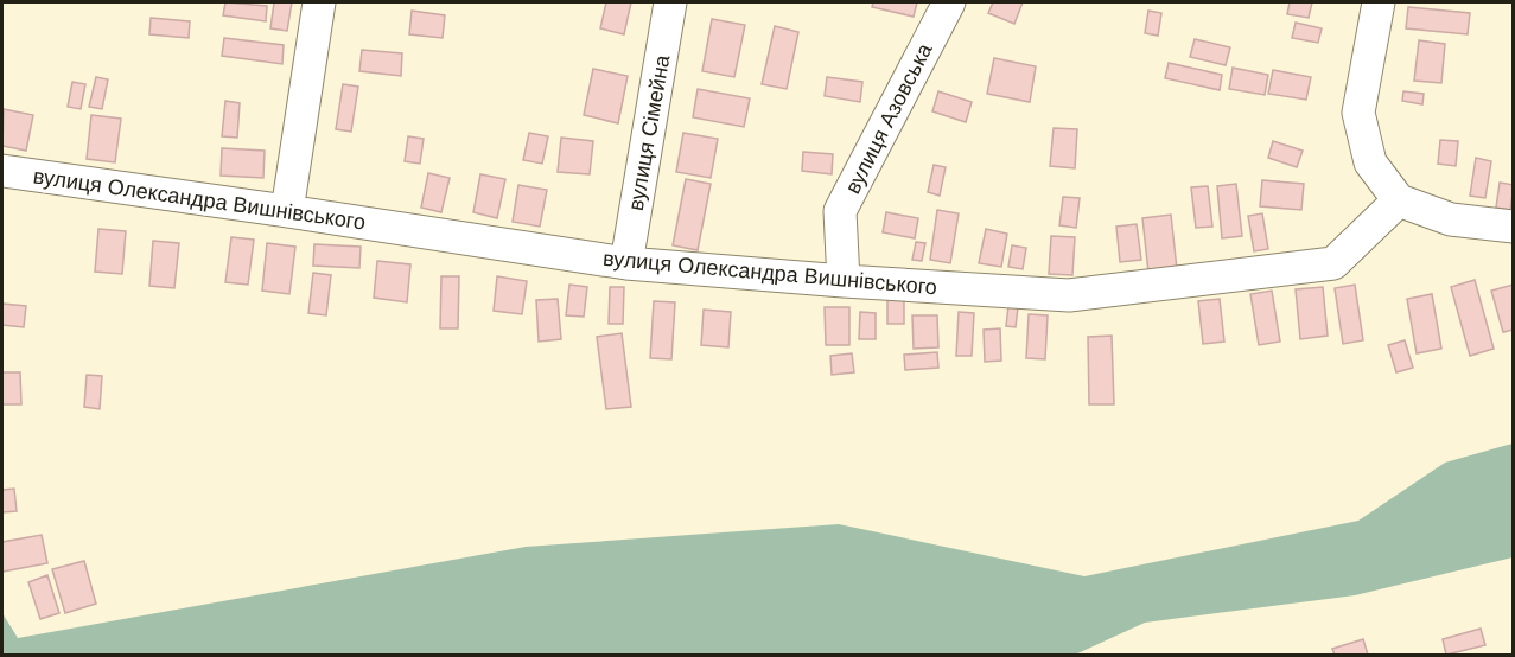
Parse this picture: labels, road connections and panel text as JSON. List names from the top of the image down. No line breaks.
{"streets":{"street":["вулиця Азовська","вулиця Сімейна","вулиця Олександра Вишнівського"]},"crossings":[["вулиця Азовська","вулиця Олександра Вишнівського"],["вулиця Сімейна","вулиця Олександра Вишнівського"]]}
